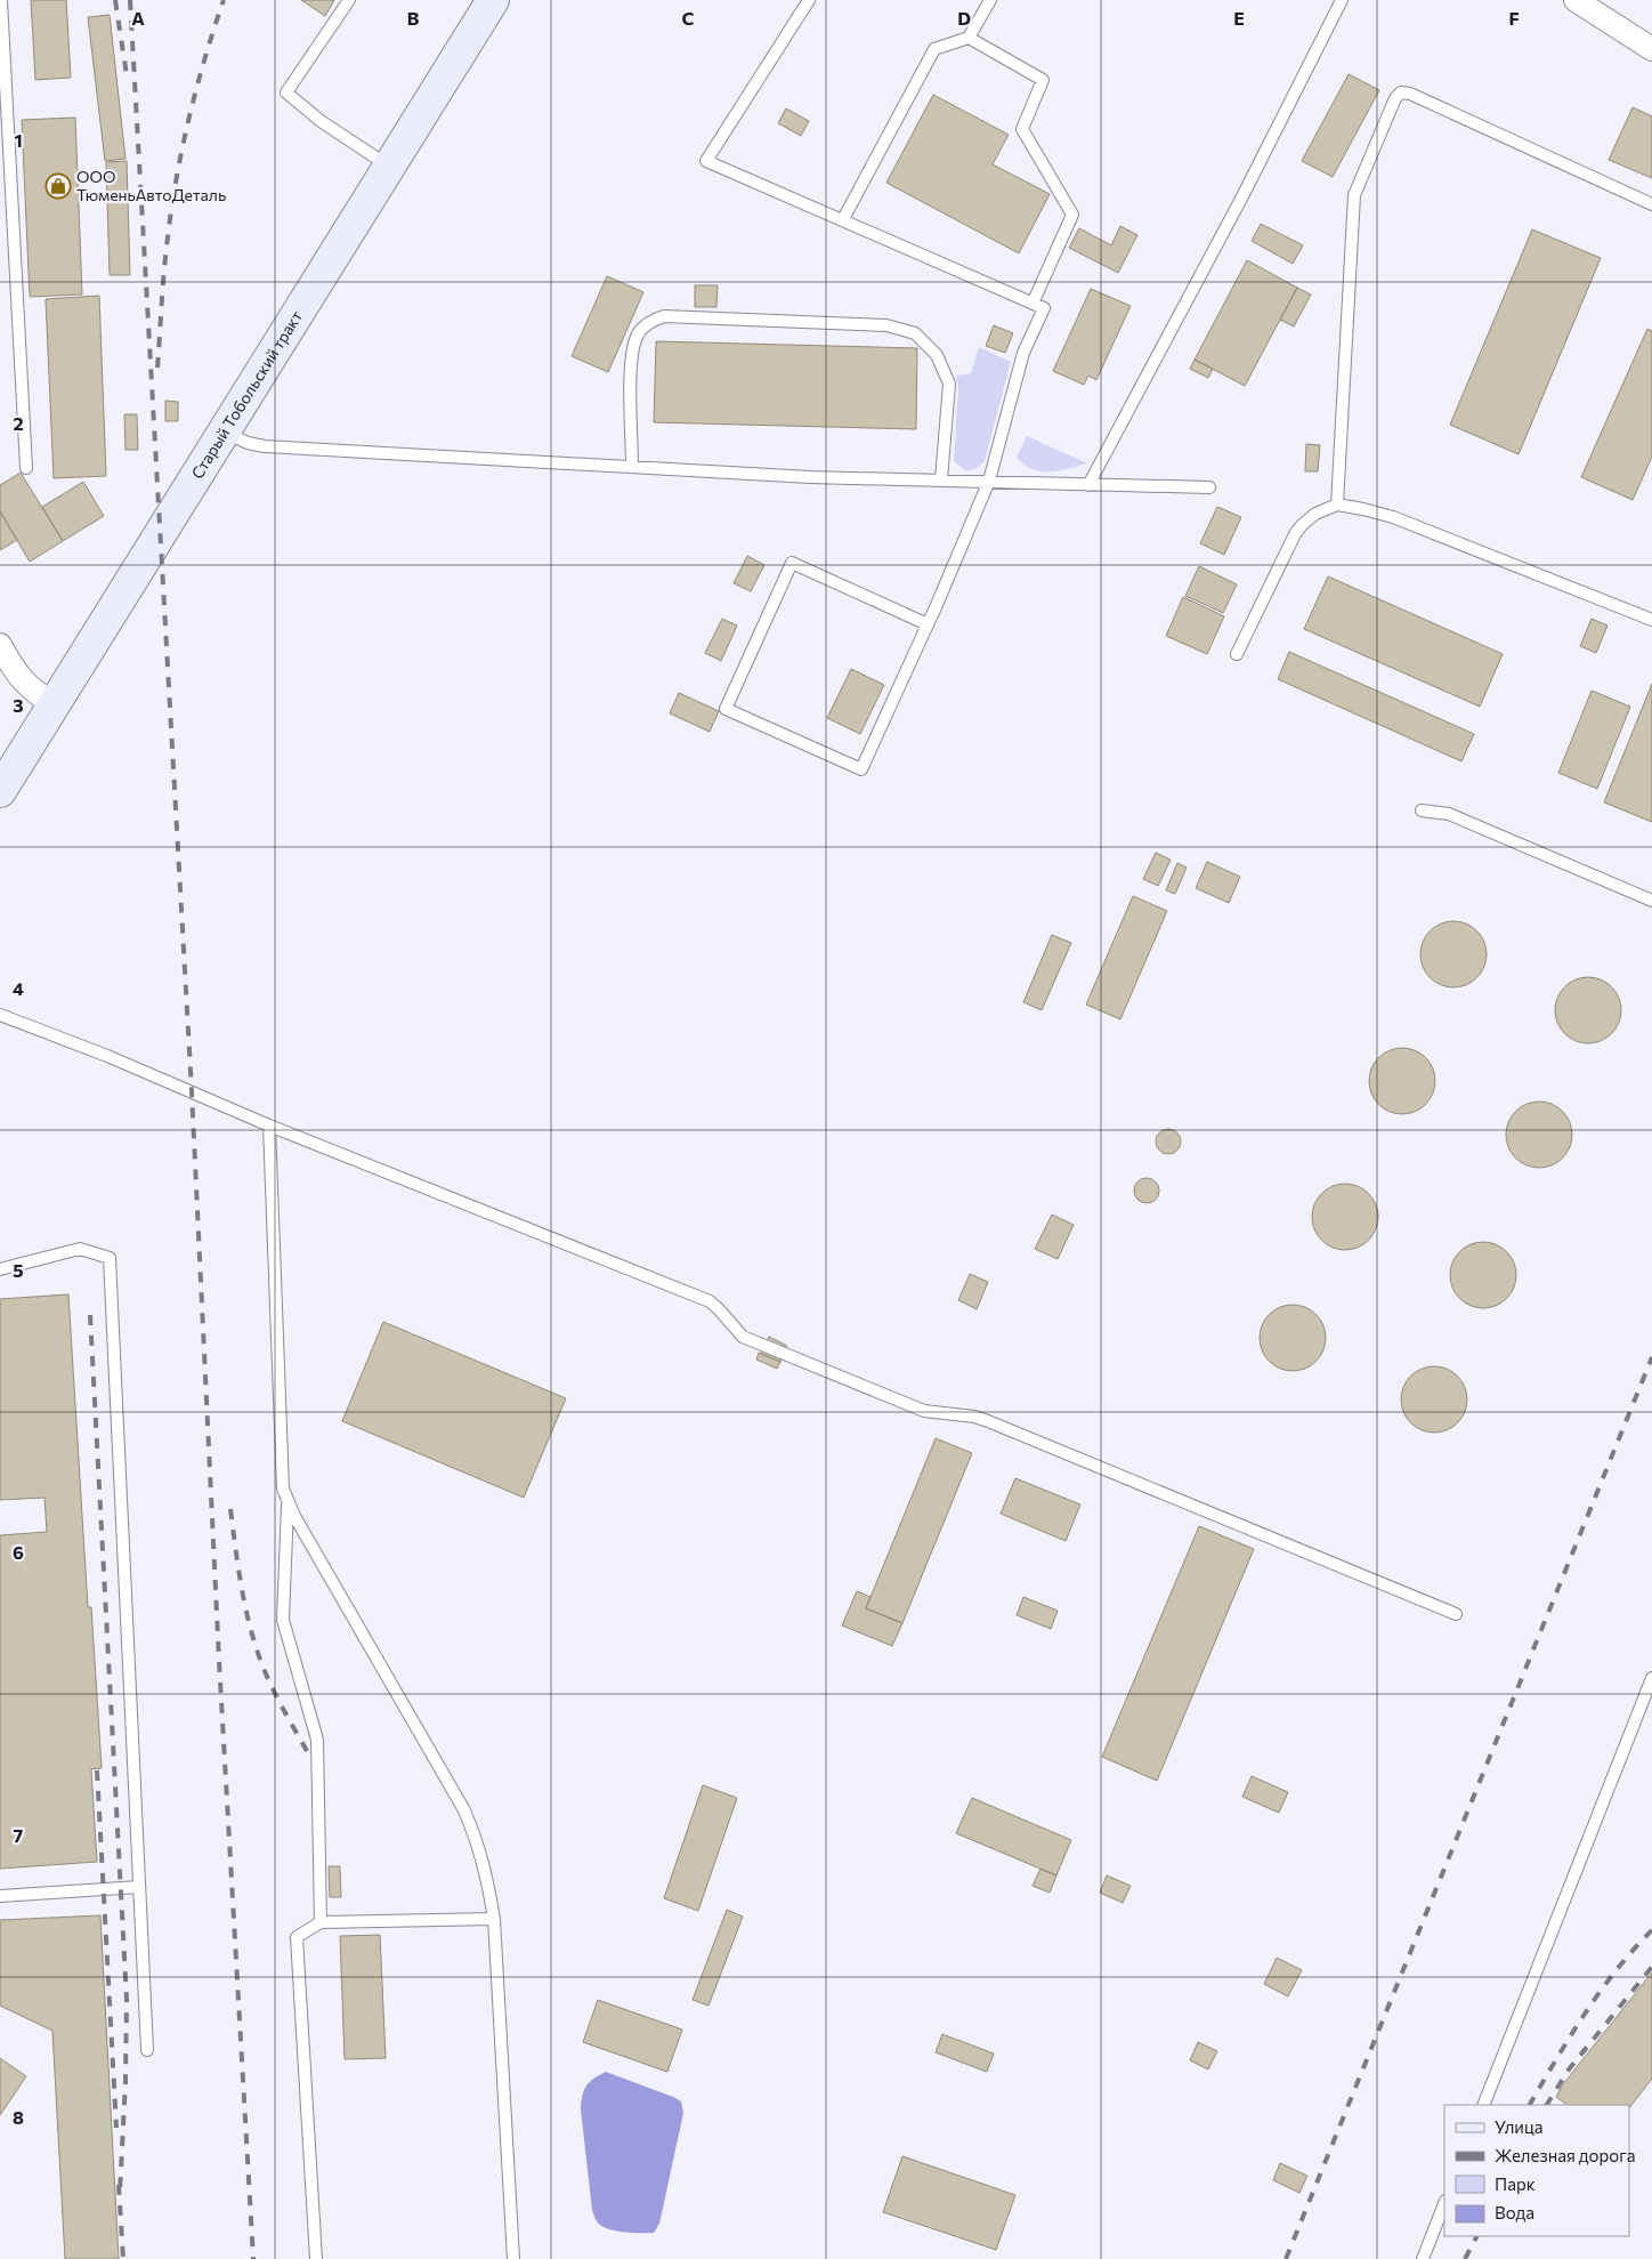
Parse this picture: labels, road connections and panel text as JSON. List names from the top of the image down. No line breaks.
{"streets":{"street":["Старый Тобольский тракт"]},"places":{"shop":["ООО ТюменьАвтоДеталь"]},"legend":["Улица","Железная дорога","Парк","Вода"],"grid":{"columns":["A","B","C","D","E","F"],"rows":["1","2","3","4","5","6","7","8"]}}
